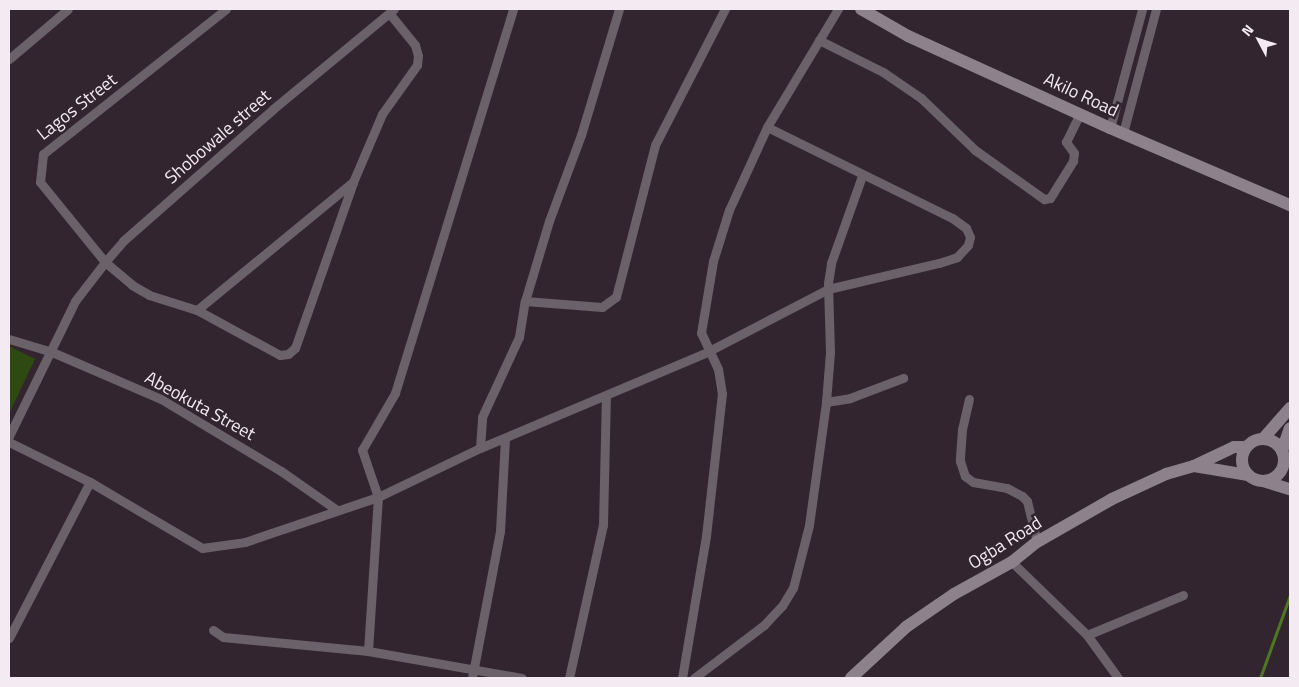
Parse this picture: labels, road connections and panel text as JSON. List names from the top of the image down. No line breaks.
{"streets":{"main road":["Akilo Road","Ogba Road"],"street":["Lagos Street","Shobowale street","Abeokuta Street"]},"crossings":[["Lagos Street","Shobowale street"],["Shobowale street","Abeokuta Street"]],"north":"top left"}
